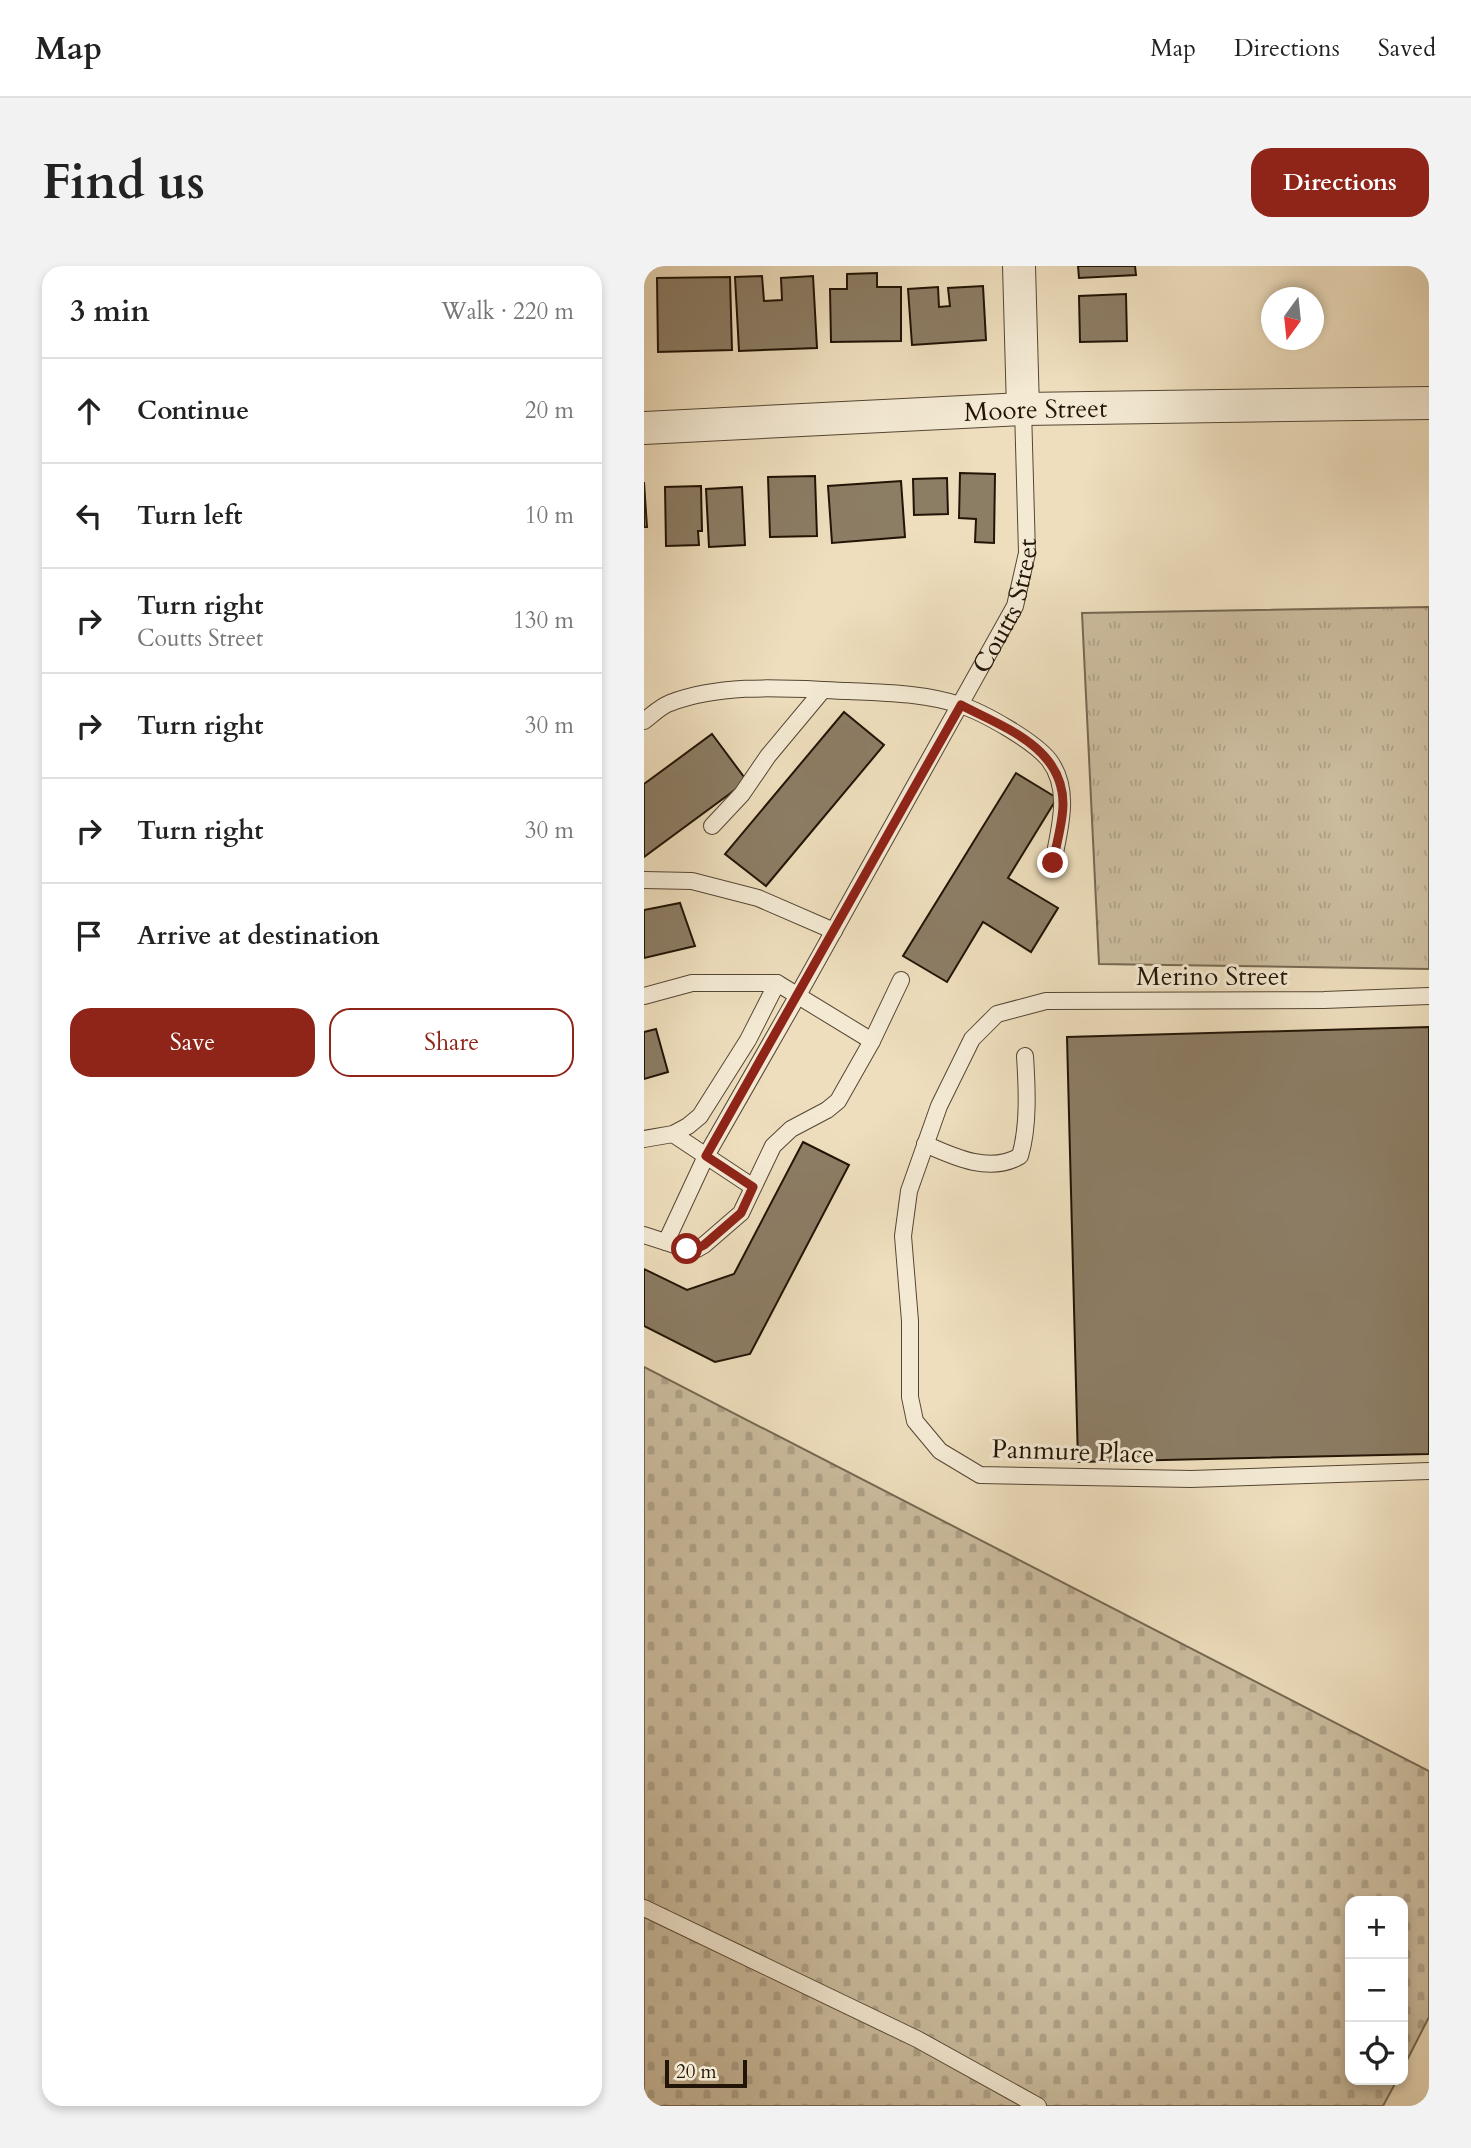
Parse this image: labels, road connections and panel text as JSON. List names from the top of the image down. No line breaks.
{"streets":{"street":["Moore Street","Coutts Street"],"lane":["Merino Street","Panmure Place"]},"crossings":[["Moore Street","Coutts Street"],["Merino Street","Panmure Place"]],"scale_bar":"20 m","north":"bottom","page":{"header":"Map","nav":["Map","Directions","Saved"],"buttons":["Directions",["Save","Share"]],"title":"Find us","heading":["3 min","Walk · 220 m"],"list":[["Continue","20 m"],["Turn left","10 m"],["Turn right","Coutts Street","130 m"],["Turn right","30 m"],["Turn right","30 m"],"Arrive at destination"],"map_buttons":["+","−"],"scale":"20 m"}}
